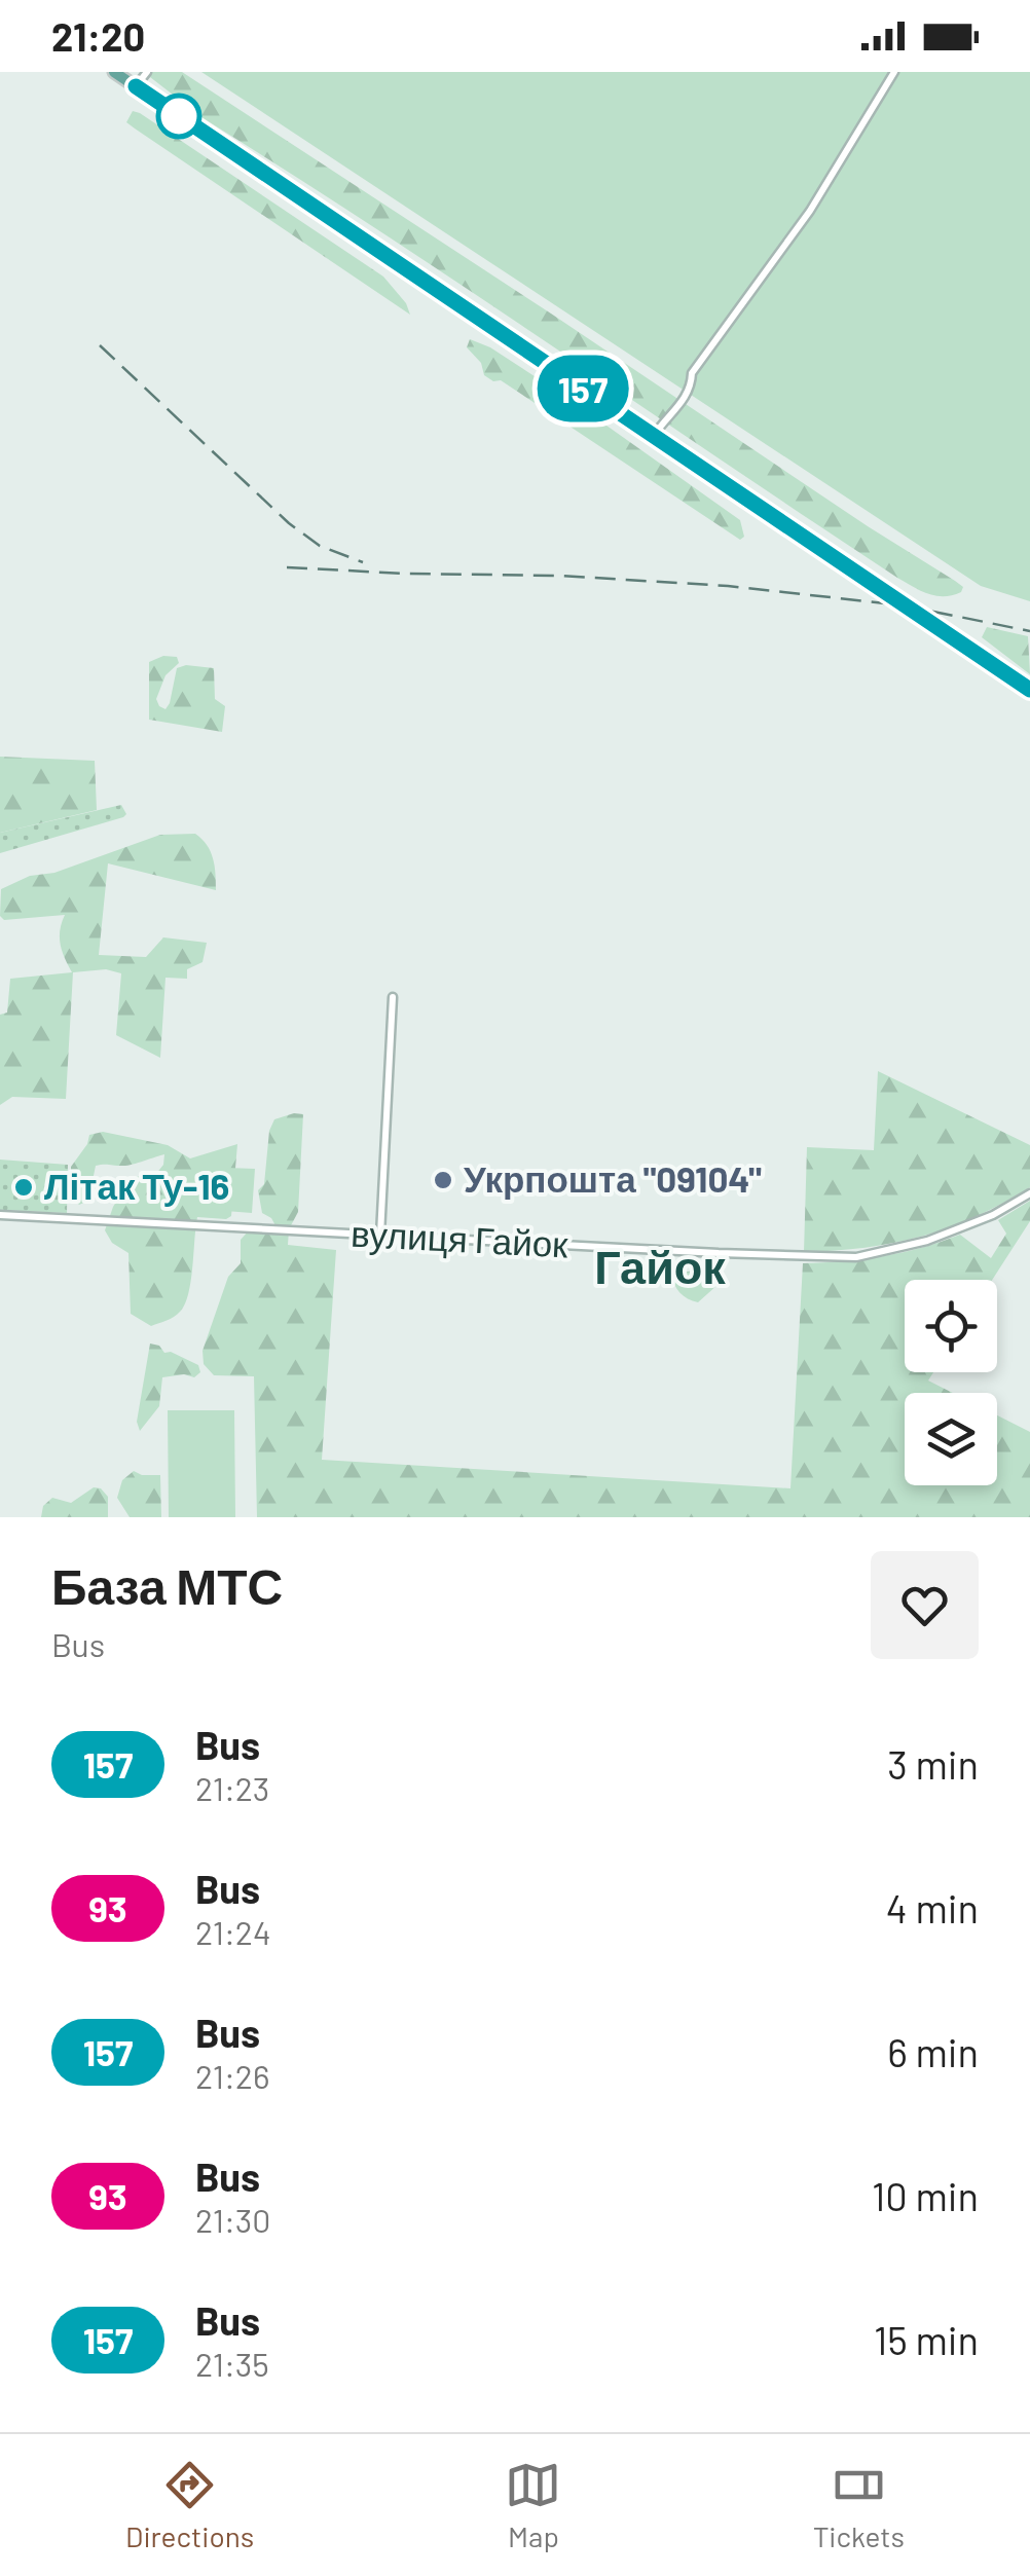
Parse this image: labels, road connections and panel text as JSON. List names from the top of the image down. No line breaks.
{"streets":{"street":["вулиця Гайок"]},"districts":["Гайок"],"places":["Укрпошта \"09104\"","Літак Ту-16"],"lines":["bus line 157"],"page":{"status":"21:20","on_map":"157","heading":["База МТС","Bus"],"list":[{"mark":"157","name":"Bus","note":"21:23","value":"3 min"},{"mark":"93","name":"Bus","note":"21:24","value":"4 min"},{"mark":"157","name":"Bus","note":"21:26","value":"6 min"},{"mark":"93","name":"Bus","note":"21:30","value":"10 min"},{"mark":"157","name":"Bus","note":"21:35","value":"15 min"}],"tabs":["Directions","Map","Tickets"]}}
